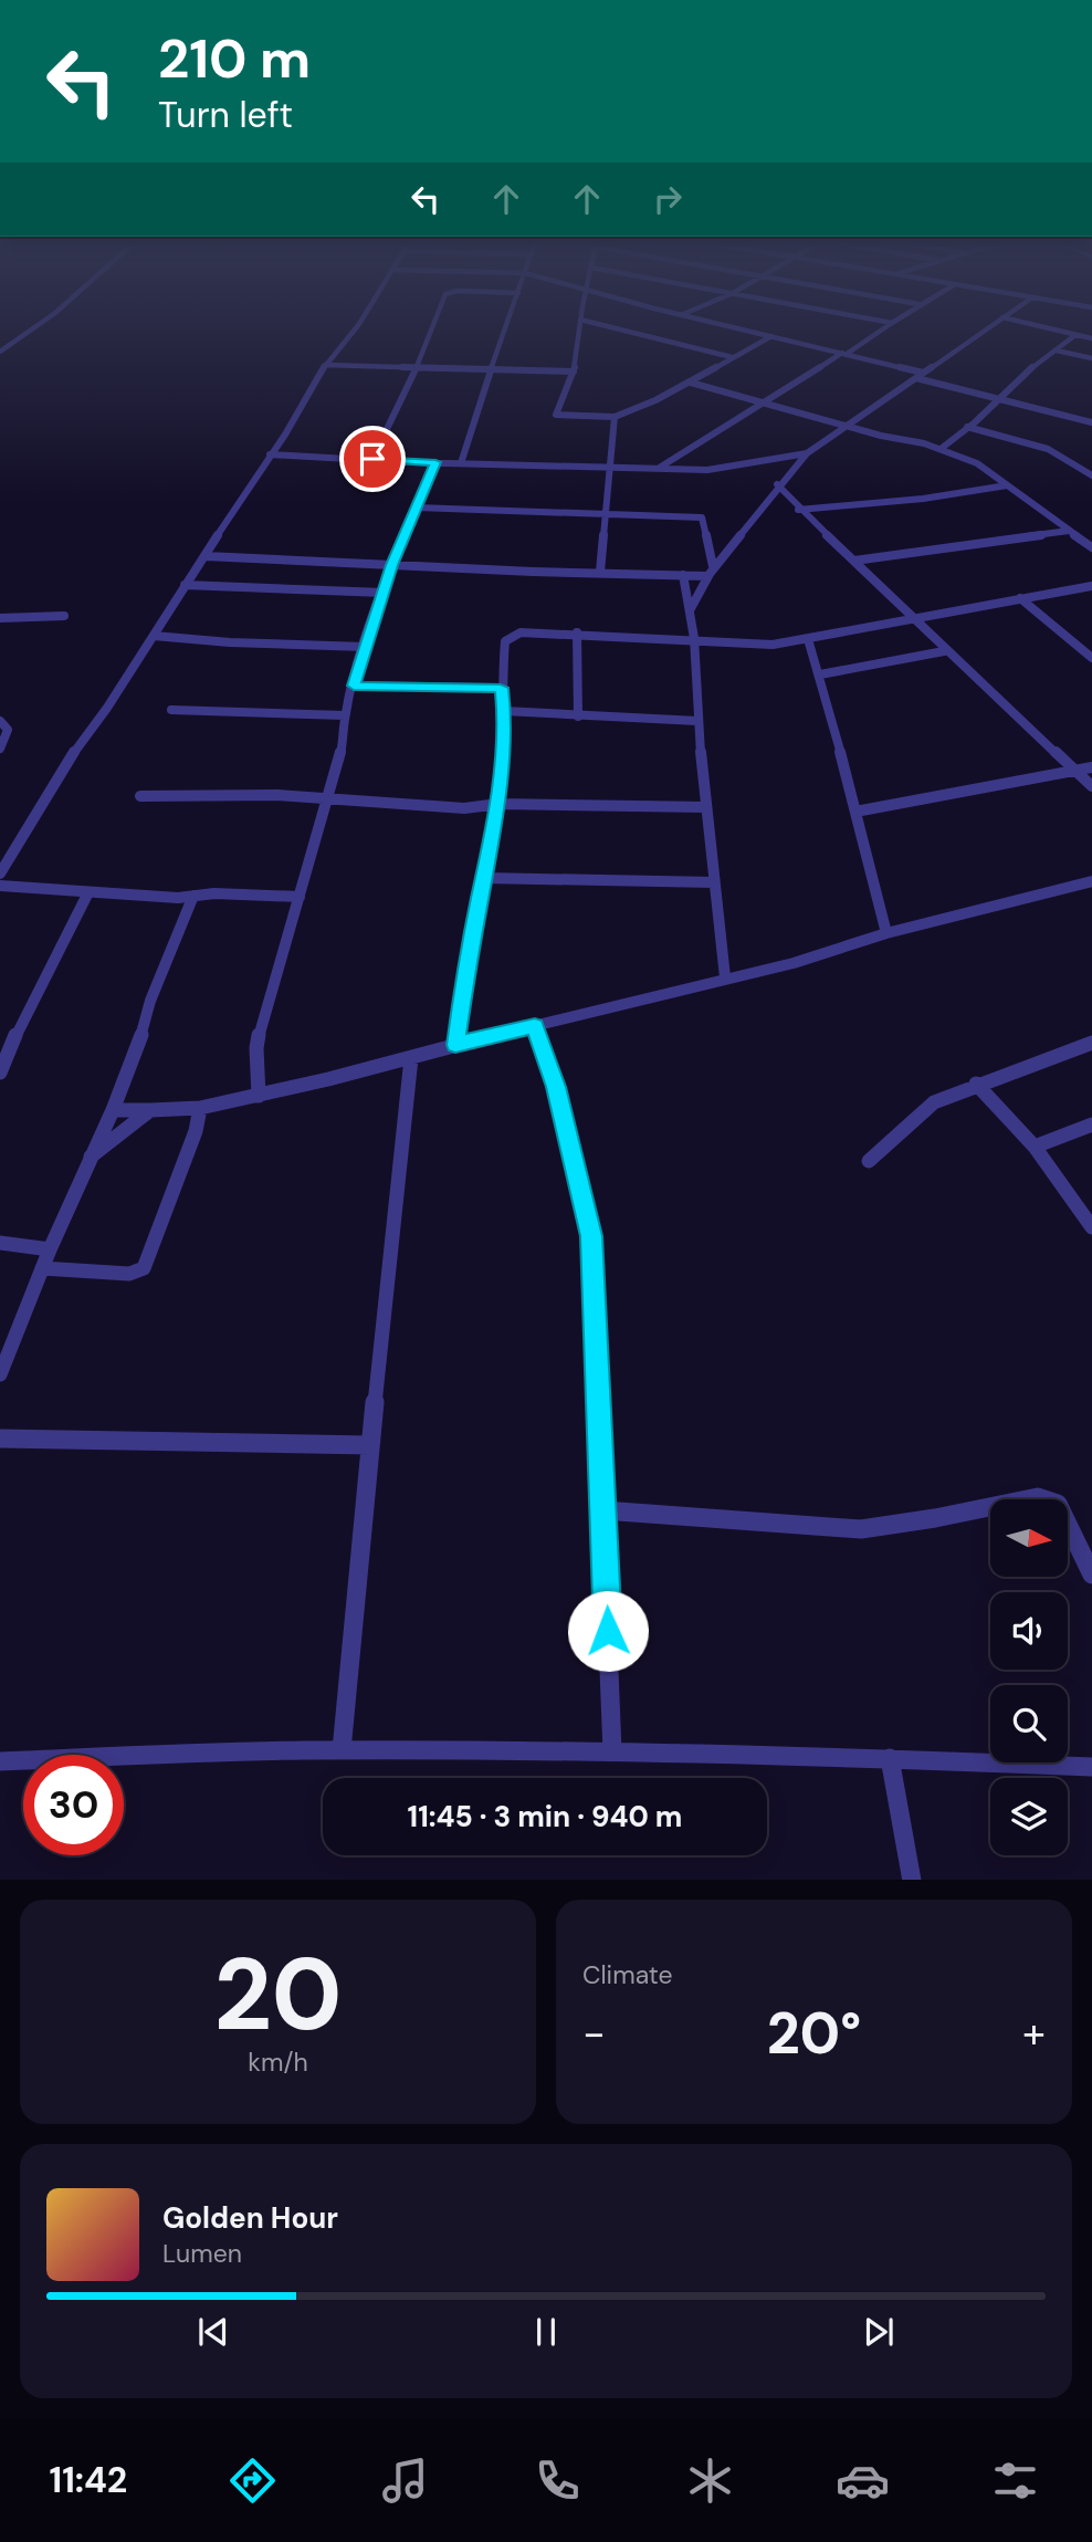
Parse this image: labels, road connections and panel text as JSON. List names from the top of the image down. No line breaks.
{"north":"right","page":{"turn":["210 m","Turn left"],"limit":"30","trip":"11:45 · 3 min · 940 m","tile":[["20","km/h"],"Climate"],"heat":["−","20°","+"],"song":["Golden Hour","Lumen"],"tabs":"11:42"}}
